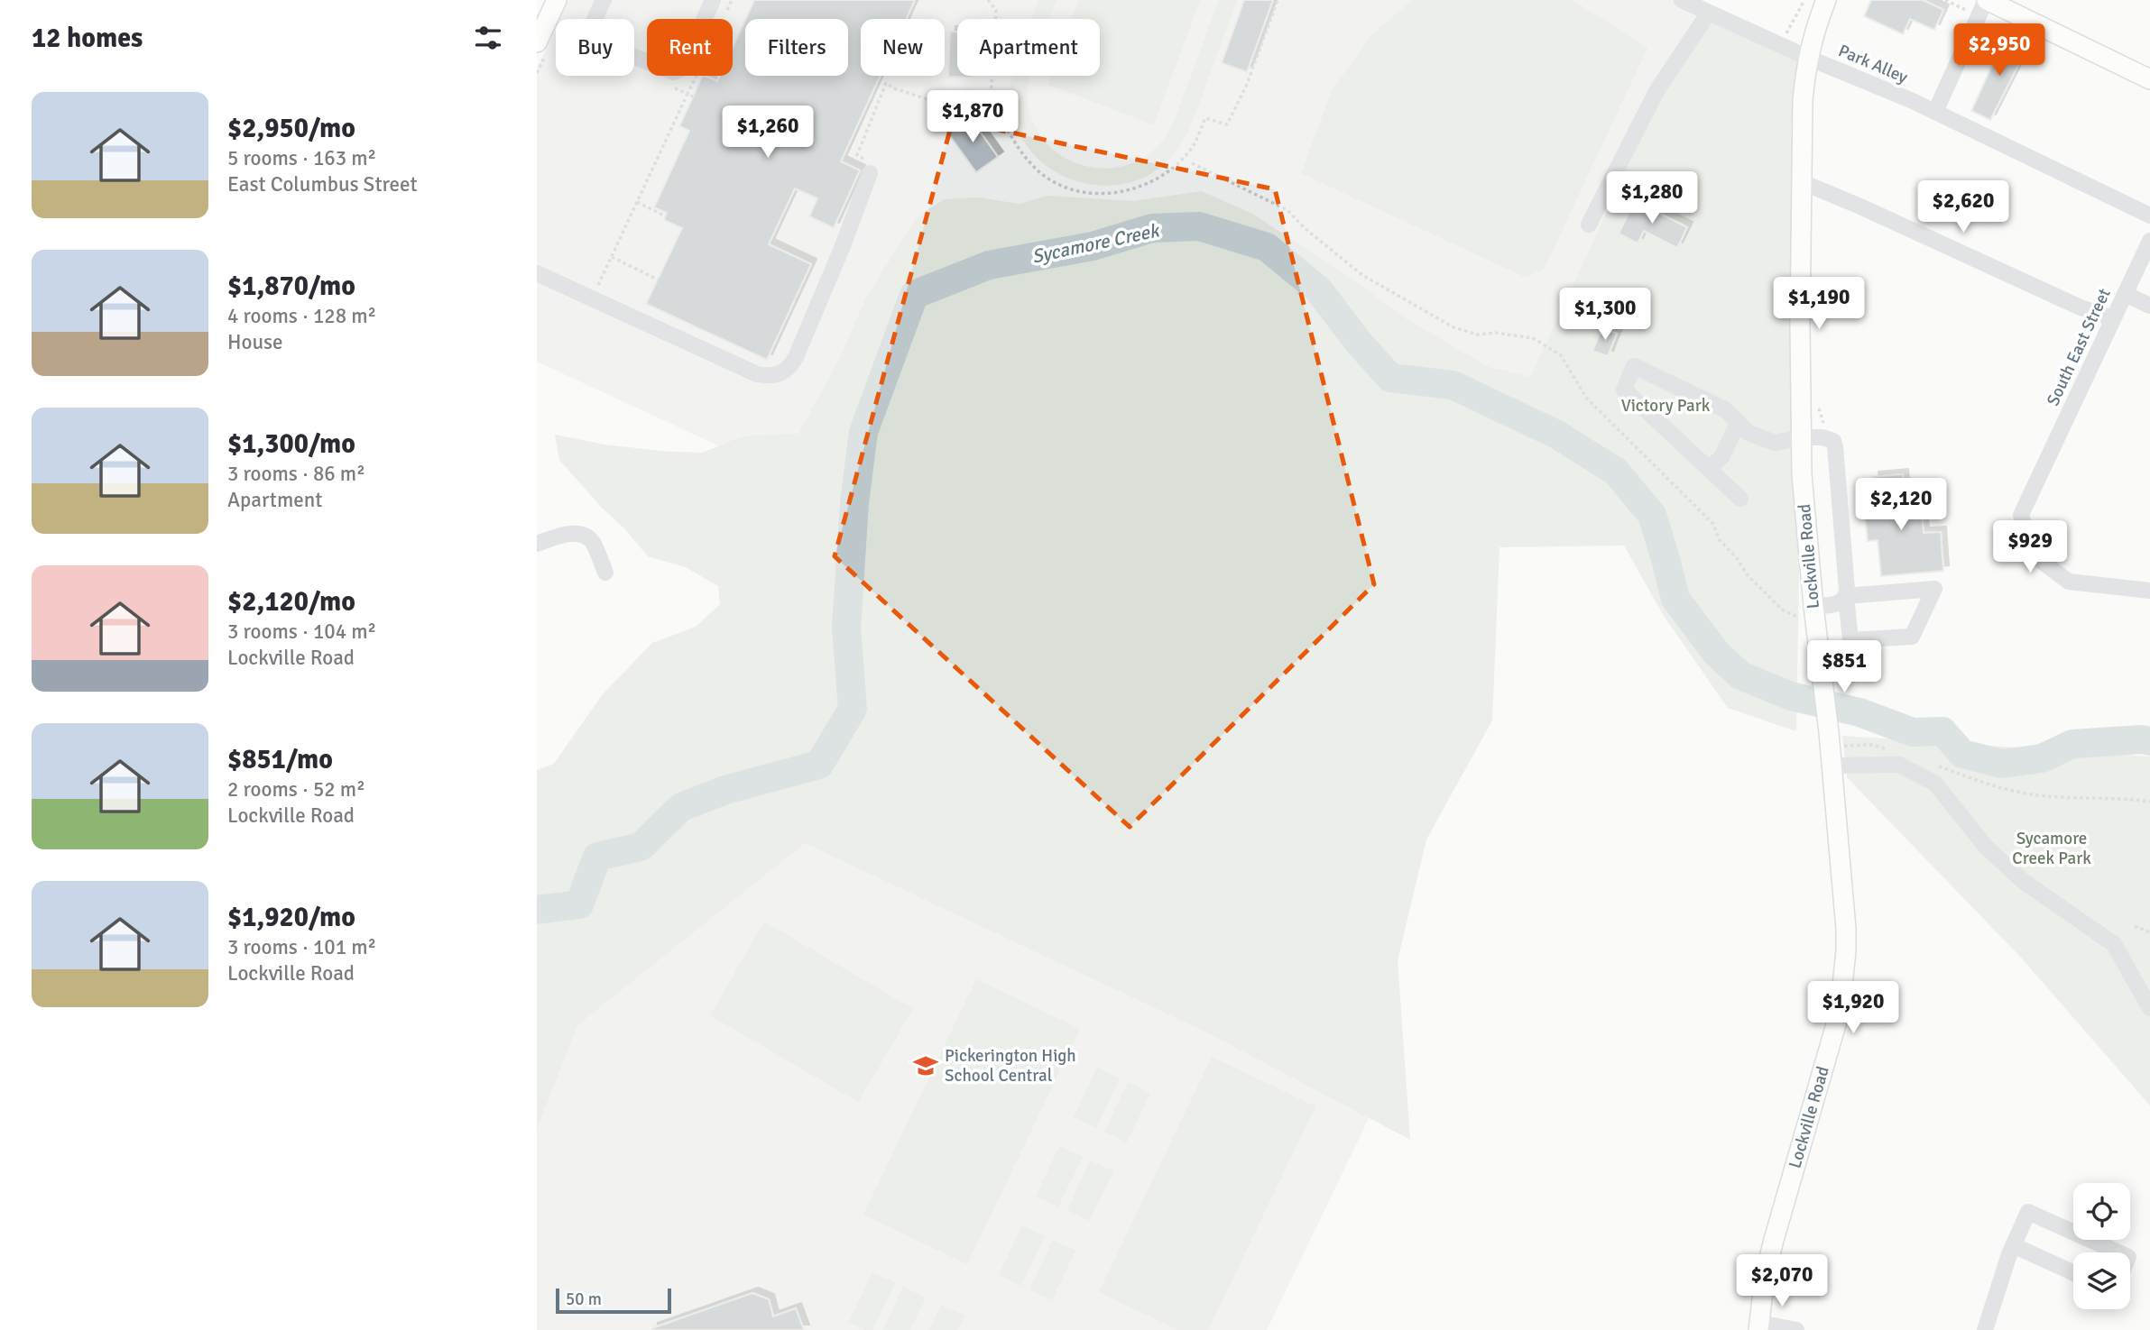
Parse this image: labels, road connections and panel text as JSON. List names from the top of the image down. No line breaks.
{"streets":{"main road":["Lockville Road"],"street":["Park Alley","South East Street"]},"crossings":[["Park Alley","Lockville Road"]],"water":["Sycamore Creek"],"parks":["Victory Park","Sycamore Creek Park"],"places":{"school or university":["Pickerington High School Central"]},"scale_bar":"50 m","page":{"heading":"12 homes","chip":["Buy","Rent","Filters","New","Apartment"],"price":["$2,950","$1,870","$1,260","$1,280","$2,620","$1,190","$1,300","$2,120","$929","$851","$1,920","$2,070"],"list":[{"name":"$2,950/mo","note":"5 rooms · 163 m² · East Columbus Street"},{"name":"$1,870/mo","note":"4 rooms · 128 m² · House"},{"name":"$1,300/mo","note":"3 rooms · 86 m² · Apartment"},{"name":"$2,120/mo","note":"3 rooms · 104 m² · Lockville Road"},{"name":"$851/mo","note":"2 rooms · 52 m² · Lockville Road"},{"name":"$1,920/mo","note":"3 rooms · 101 m² · Lockville Road"}],"scale":"50 m"}}
